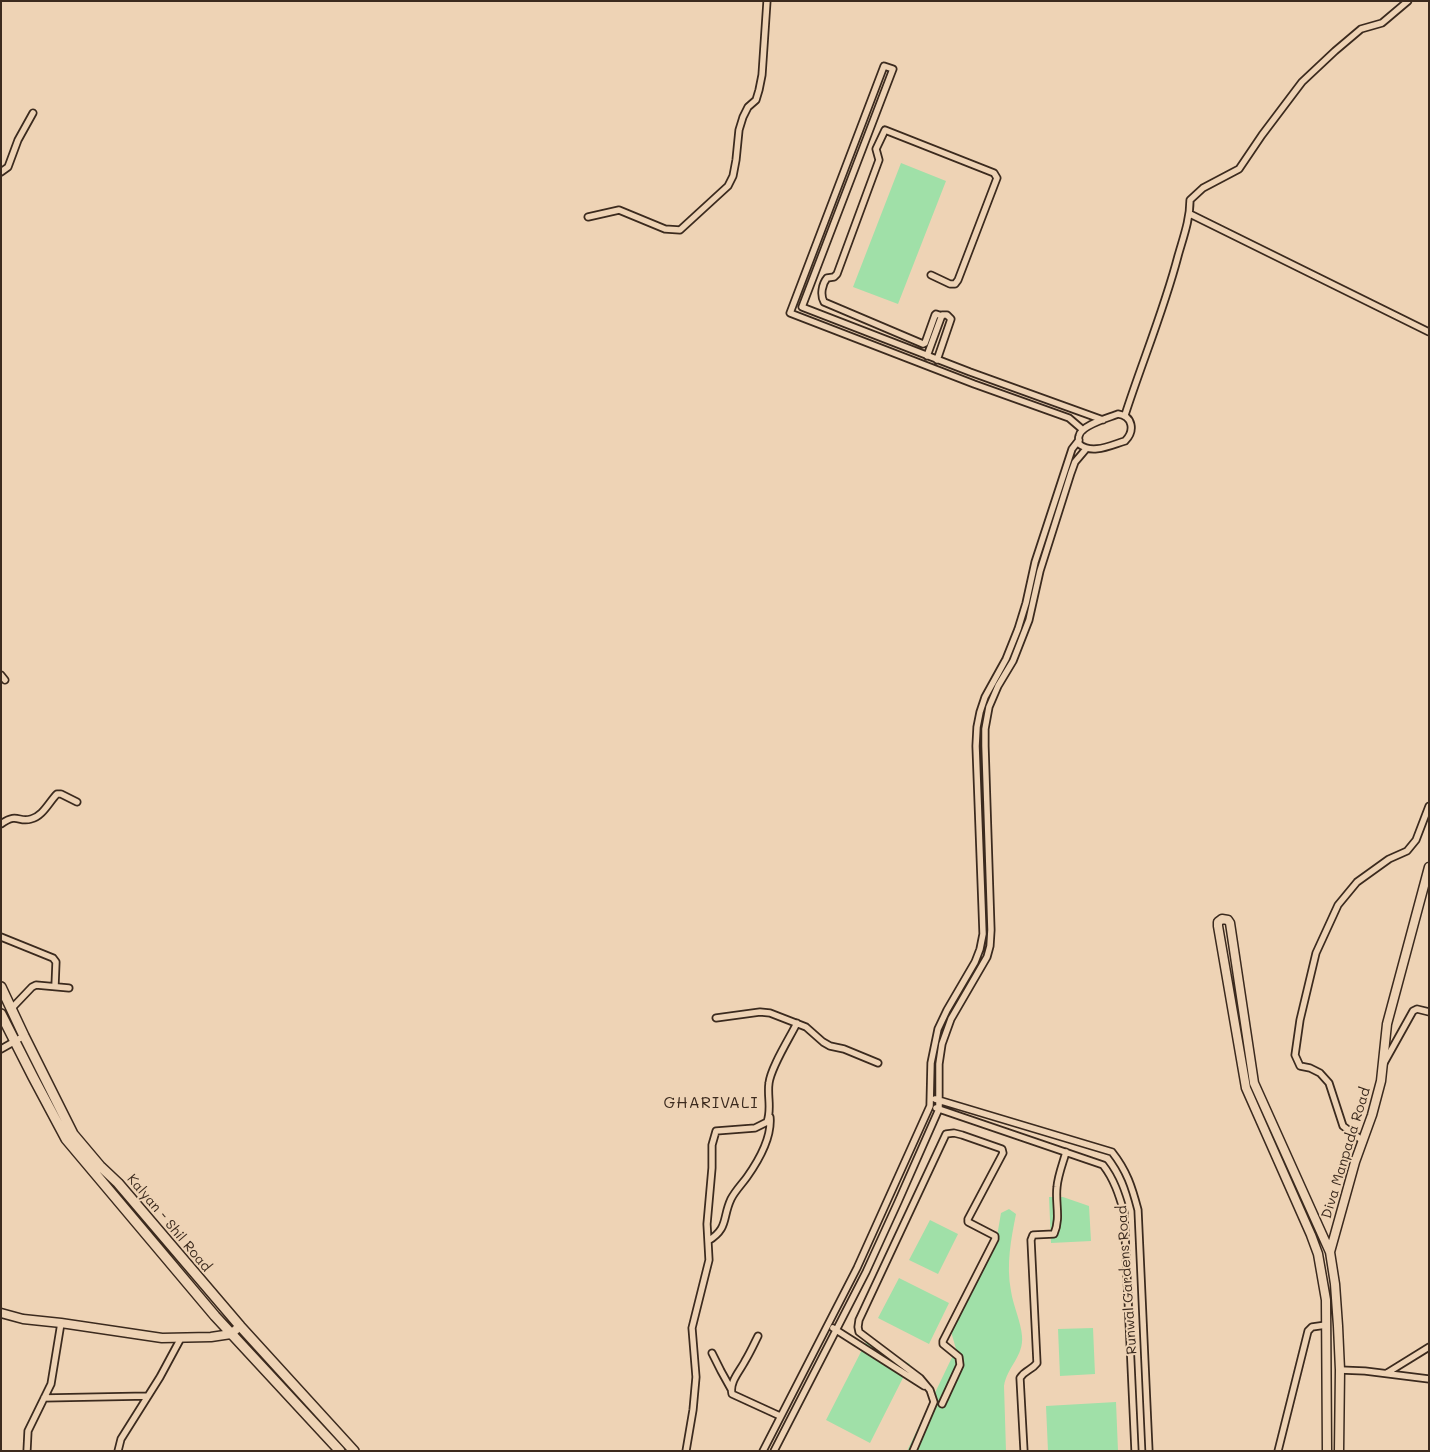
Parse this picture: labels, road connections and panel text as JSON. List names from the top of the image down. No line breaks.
{"streets":{"main road":["Kalyan - Shil Road"],"street":["Diva Manpada Road","Runwal Gardens Road"]},"districts":["GHARIVALI"]}
